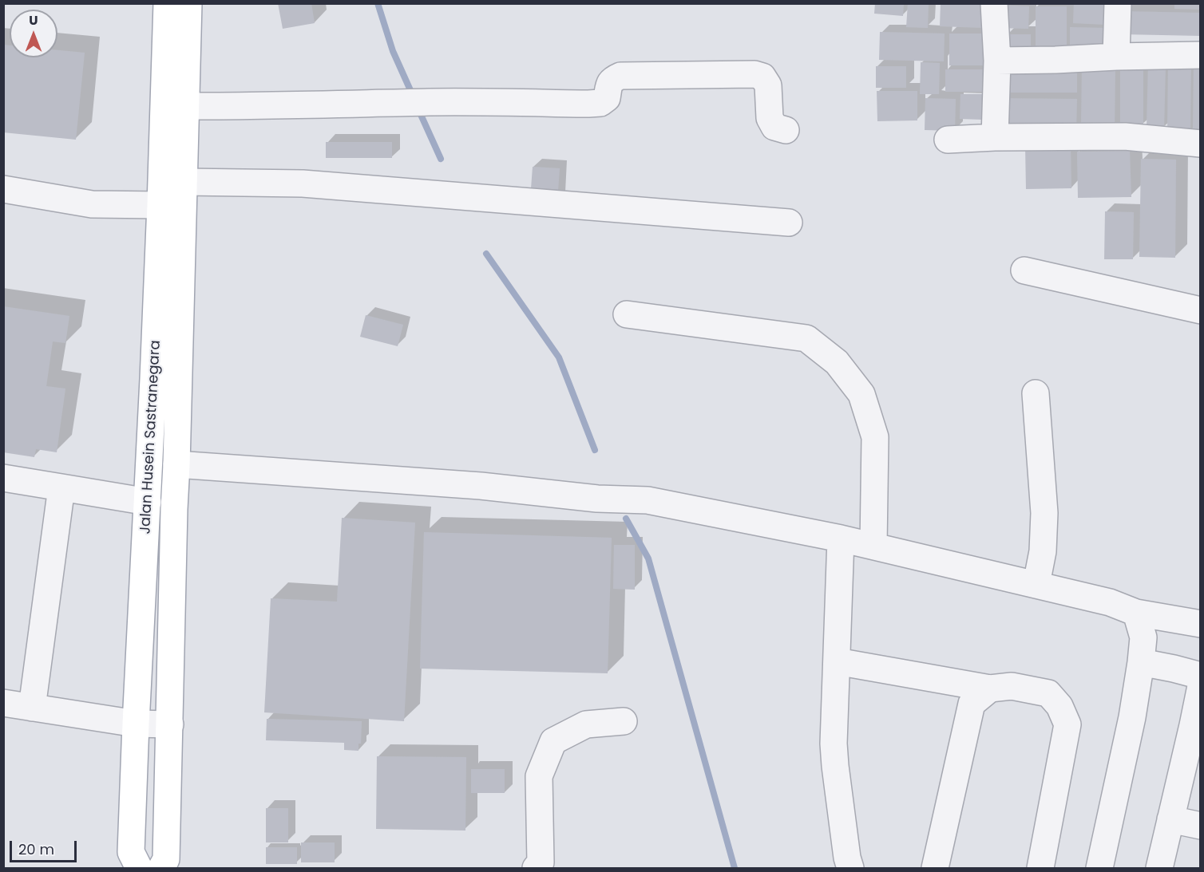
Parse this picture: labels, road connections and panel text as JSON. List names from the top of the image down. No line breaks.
{"streets":{"main road":["Jalan Husein Sastranegara"]},"scale_bar":"20 m","north":"top"}
